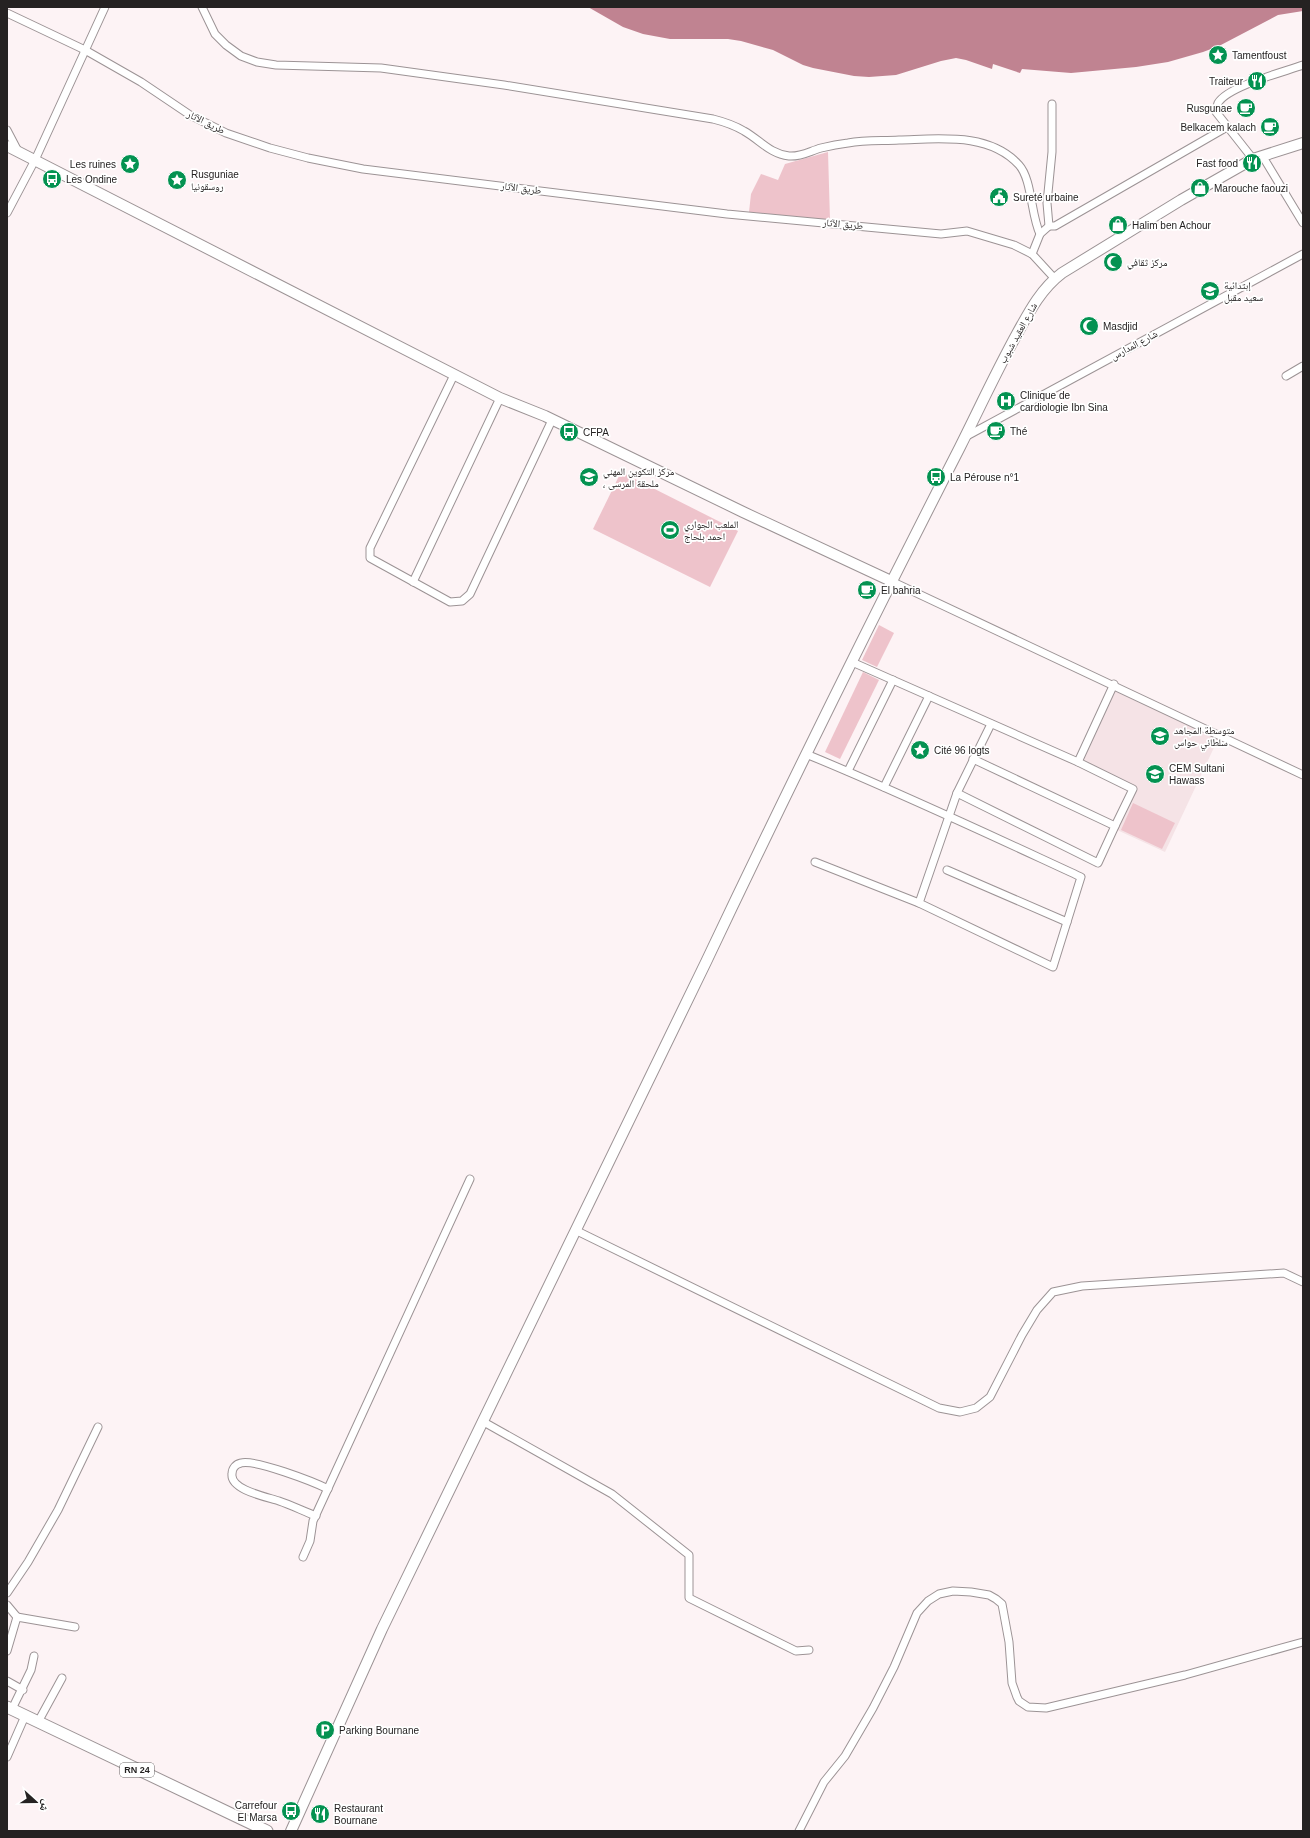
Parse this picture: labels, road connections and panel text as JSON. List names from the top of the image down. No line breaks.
{"streets":{"main road":["شارع العقيد شبوب","RN 24"],"street":["طريق الآثار","شارع المدارس"]},"crossings":[["طريق الآثار","شارع العقيد شبوب"],["شارع العقيد شبوب","شارع المدارس"]],"places":{"place":["Tamentfoust","Les ruines","Rusguniae روسقونيا","Cité 96 logts"],"restaurant":["Traiteur","Fast food","Restaurant Bournane"],"cafe":["Rusgunae","Belkacem kalach","Thé","El bahria"],"bus stop":["Les Ondine","CFPA","La Pérouse n°1","Carrefour El Marsa"],"shop":["Marouche faouzi","Halim ben Achour"],"public building":["Sureté urbaine"],"mosque":["مركز ثقافي","Masdjid"],"school or university":["إبتدائية سعيد مقبل","مركز التكوين المهني ، ملحقة المرسى","متوسطة المجاهد سلطاني حواس","CEM Sultani Hawass"],"hospital":["Clinique de cardiologie Ibn Sina"],"sports":["الملعب الجواري احمد بلحاج"],"parking":["Parking Bournane"]},"north":"right"}
